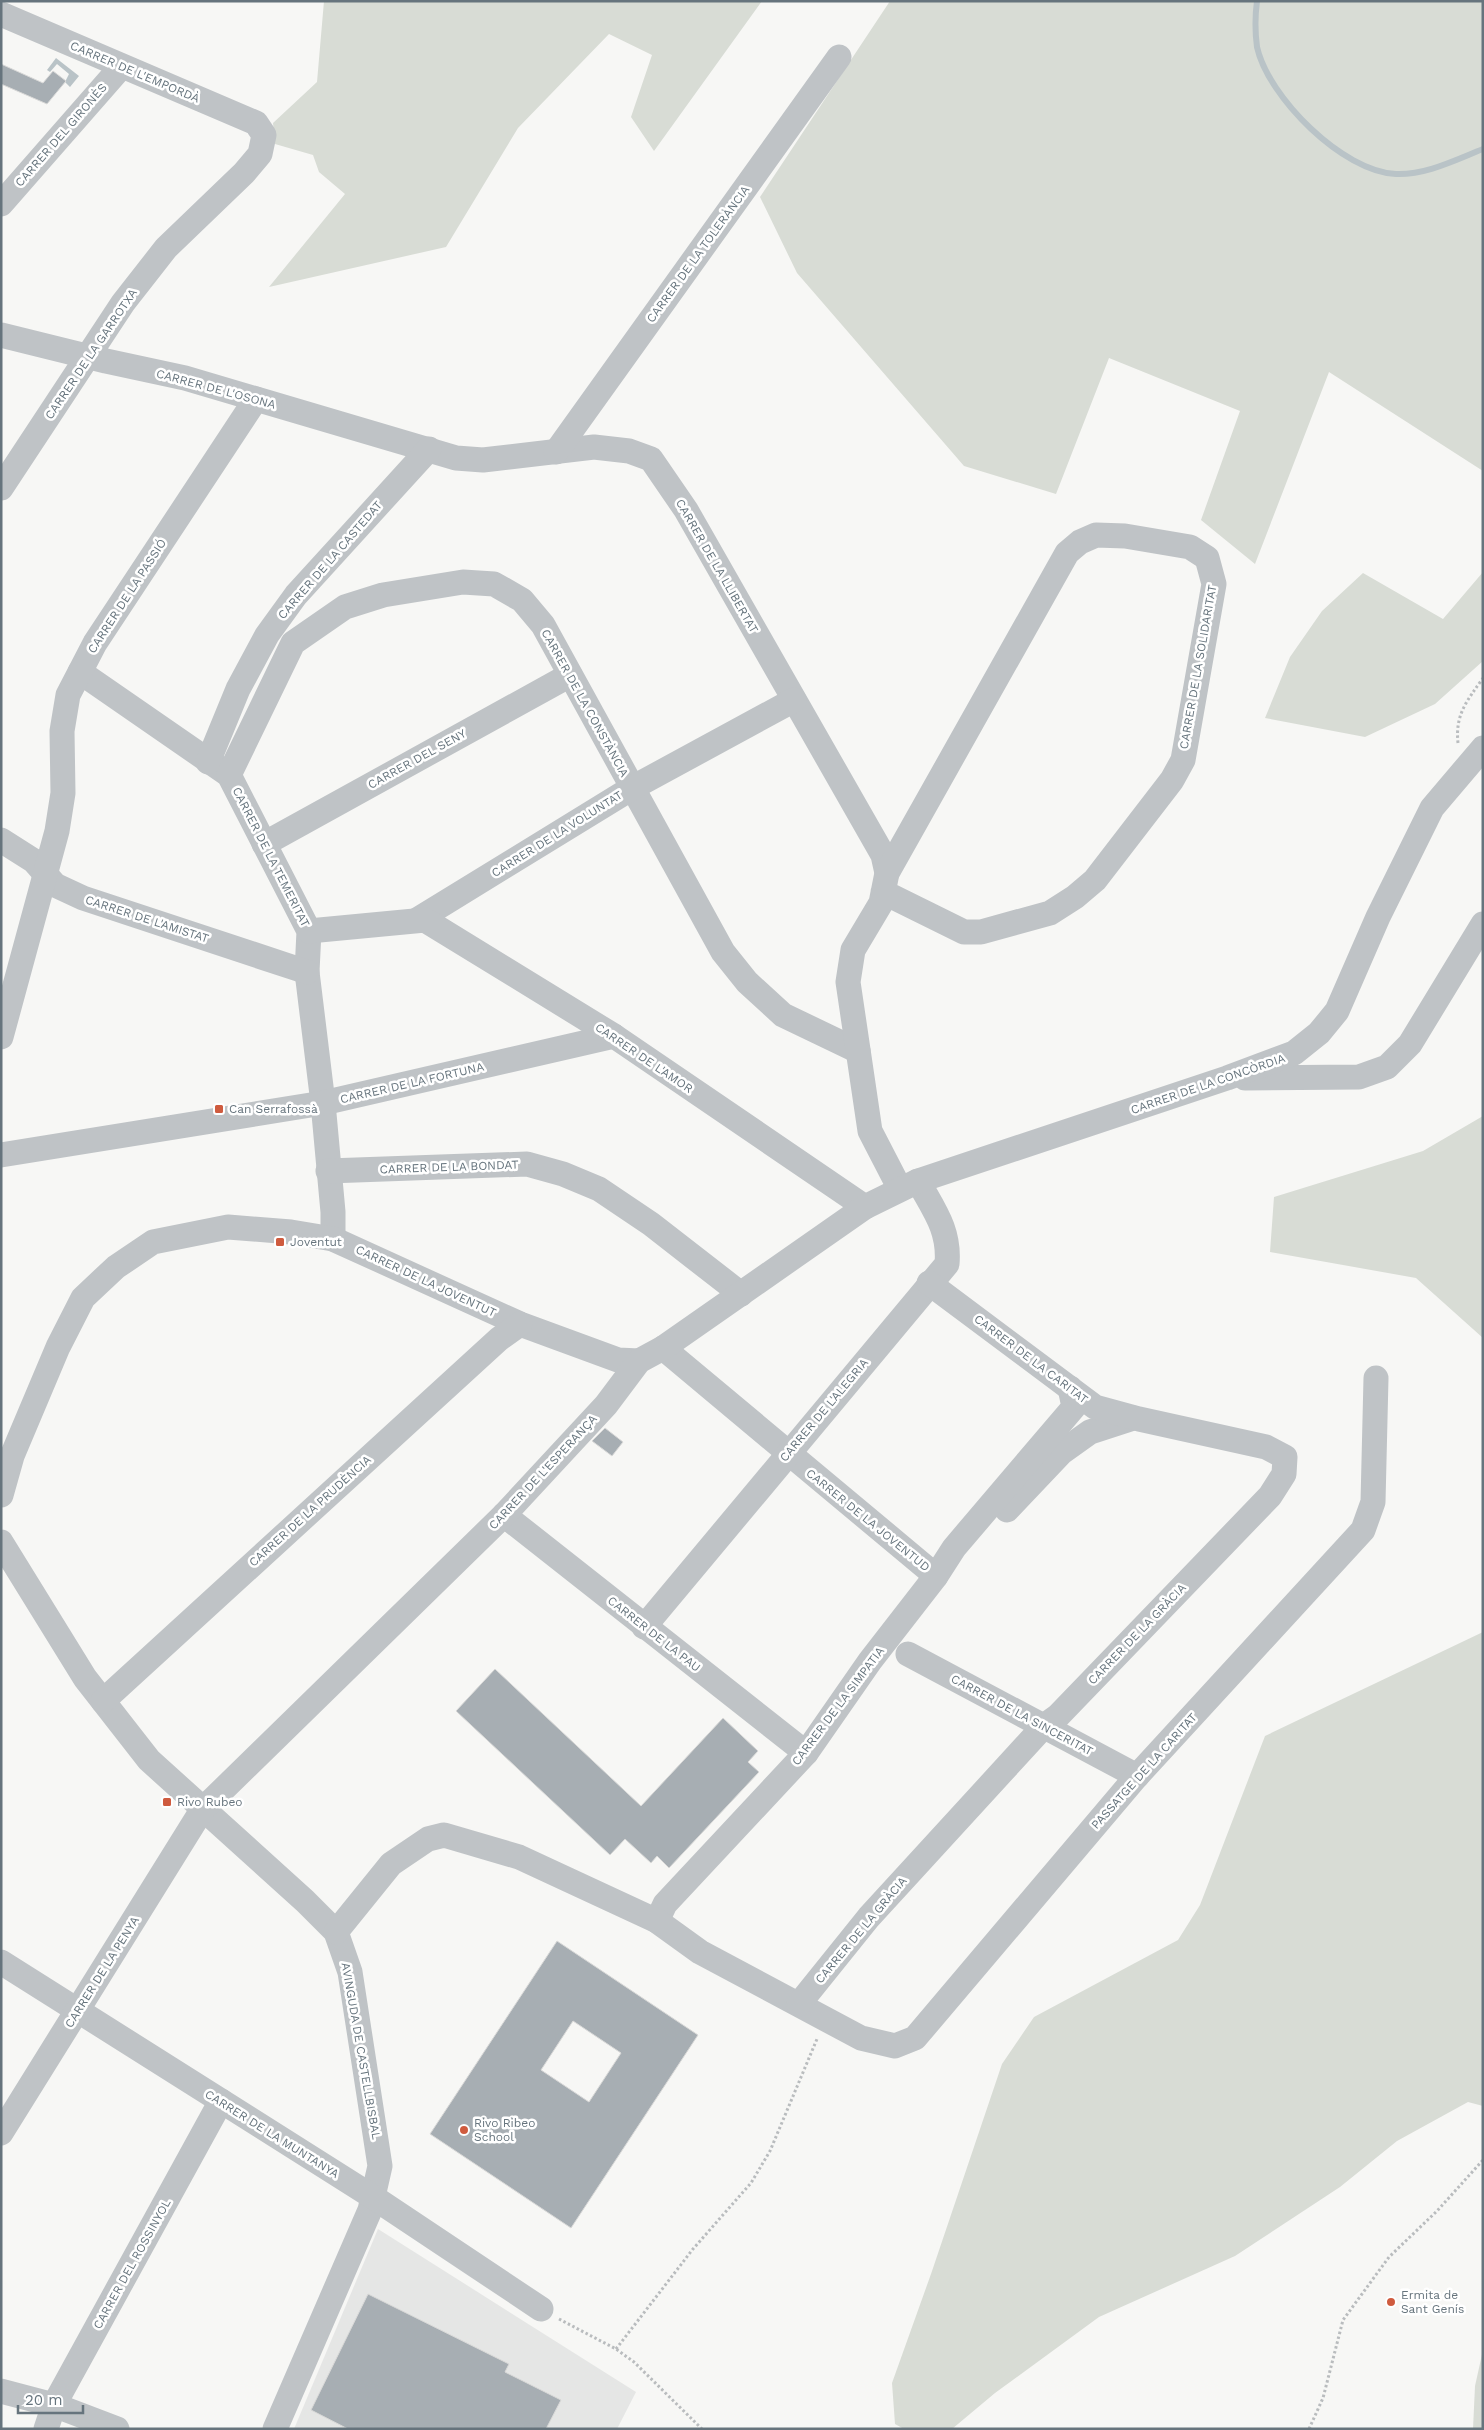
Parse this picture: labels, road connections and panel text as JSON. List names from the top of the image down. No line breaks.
{"streets":{"street":["CARRER DE L'EMPORDÀ","CARRER DEL GIRONÈS","CARRER DE LA TOLERÀNCIA","CARRER DE LA GARROTXA","CARRER DE L'OSONA","CARRER DE LA CASTEDAT","CARRER DE LA LLIBERTAT","CARRER DE LA PASSIÓ","CARRER DE LA SOLIDARITAT","CARRER DE LA CONSTÀNCIA","CARRER DEL SENY","CARRER DE LA VOLUNTAT","CARRER DE LA TEMERITAT","CARRER DE L'AMISTAT","CARRER DE L'AMOR","CARRER DE LA FORTUNA","CARRER DE LA CONCÒRDIA","CARRER DE LA BONDAT","CARRER DE LA JOVENTUT","CARRER DE LA CARITAT","CARRER DE L'ALEGRIA","CARRER DE L'ESPERANÇA","CARRER DE LA PRUDÈNCIA","CARRER DE LA JOVENTUD","CARRER DE LA PAU","CARRER DE LA GRÀCIA","CARRER DE LA SIMPATIA","CARRER DE LA SINCERITAT","PASSATGE DE LA CARITAT","CARRER DE LA PENYA","AVINGUDA DE CASTELLBISBAL","CARRER DE LA MUNTANYA","CARRER DEL ROSSINYOL"]},"crossings":[["CARRER DE L'EMPORDÀ","CARRER DEL GIRONÈS"],["CARRER DE L'EMPORDÀ","CARRER DE LA GARROTXA"],["CARRER DE LA TOLERÀNCIA","CARRER DE LA LLIBERTAT"],["CARRER DE LA GARROTXA","CARRER DE L'OSONA"],["CARRER DE L'OSONA","CARRER DE LA CASTEDAT"],["CARRER DE L'OSONA","CARRER DE LA LLIBERTAT"],["CARRER DE L'OSONA","CARRER DE LA PASSIÓ"],["CARRER DE LA CASTEDAT","CARRER DE LA LLIBERTAT"],["CARRER DE LA CASTEDAT","CARRER DE LA TEMERITAT"],["CARRER DE LA LLIBERTAT","CARRER DE LA SOLIDARITAT"],["CARRER DE LA LLIBERTAT","CARRER DE LA VOLUNTAT"],["CARRER DE LA PASSIÓ","CARRER DE LA TEMERITAT"],["CARRER DE LA PASSIÓ","CARRER DE L'AMISTAT"],["CARRER DE LA SOLIDARITAT","CARRER DE LA CONSTÀNCIA"],["CARRER DE LA SOLIDARITAT","CARRER DE L'ALEGRIA"],["CARRER DE LA CONSTÀNCIA","CARRER DEL SENY"],["CARRER DE LA CONSTÀNCIA","CARRER DE LA VOLUNTAT"],["CARRER DE LA CONSTÀNCIA","CARRER DE LA TEMERITAT"],["CARRER DE LA CONSTÀNCIA","CARRER DE L'ALEGRIA"],["CARRER DEL SENY","CARRER DE LA TEMERITAT"],["CARRER DE LA VOLUNTAT","CARRER DE LA TEMERITAT"],["CARRER DE LA VOLUNTAT","CARRER DE L'AMOR"],["CARRER DE LA TEMERITAT","CARRER DE L'AMISTAT"],["CARRER DE LA TEMERITAT","CARRER DE LA FORTUNA"],["CARRER DE LA TEMERITAT","CARRER DE LA BONDAT"],["CARRER DE LA TEMERITAT","CARRER DE LA JOVENTUT"],["CARRER DE L'AMOR","CARRER DE LA FORTUNA"],["CARRER DE L'AMOR","CARRER DE L'ESPERANÇA"],["CARRER DE LA CONCÒRDIA","CARRER DE L'ALEGRIA"],["CARRER DE LA CONCÒRDIA","CARRER DE L'ESPERANÇA"],["CARRER DE LA BONDAT","CARRER DE L'ESPERANÇA"],["CARRER DE LA JOVENTUT","CARRER DE L'ESPERANÇA"],["CARRER DE LA JOVENTUT","CARRER DE LA PRUDÈNCIA"],["CARRER DE LA CARITAT","CARRER DE L'ALEGRIA"],["CARRER DE LA CARITAT","CARRER DE LA GRÀCIA"],["CARRER DE LA CARITAT","CARRER DE LA SIMPATIA"],["CARRER DE L'ALEGRIA","CARRER DE L'ESPERANÇA"],["CARRER DE L'ALEGRIA","CARRER DE LA JOVENTUD"],["CARRER DE L'ALEGRIA","CARRER DE LA PAU"],["CARRER DE L'ESPERANÇA","CARRER DE LA JOVENTUD"],["CARRER DE L'ESPERANÇA","CARRER DE LA PAU"],["CARRER DE L'ESPERANÇA","CARRER DE LA PENYA"],["CARRER DE L'ESPERANÇA","AVINGUDA DE CASTELLBISBAL"],["CARRER DE LA PRUDÈNCIA","AVINGUDA DE CASTELLBISBAL"],["CARRER DE LA JOVENTUD","CARRER DE LA SIMPATIA"],["CARRER DE LA PAU","CARRER DE LA SIMPATIA"],["CARRER DE LA GRÀCIA","CARRER DE LA SINCERITAT"],["CARRER DE LA GRÀCIA","PASSATGE DE LA CARITAT"],["CARRER DE LA SINCERITAT","PASSATGE DE LA CARITAT"],["CARRER DE LA PENYA","AVINGUDA DE CASTELLBISBAL"],["CARRER DE LA PENYA","CARRER DE LA MUNTANYA"],["AVINGUDA DE CASTELLBISBAL","CARRER DE LA MUNTANYA"],["CARRER DE LA MUNTANYA","CARRER DEL ROSSINYOL"]],"places":{"transit":["Can Serrafossà","Joventut","Rivo Rubeo"],"other":["Rivo Ribeo School","Ermita de Sant Genís"]},"scale_bar":"20 m"}
